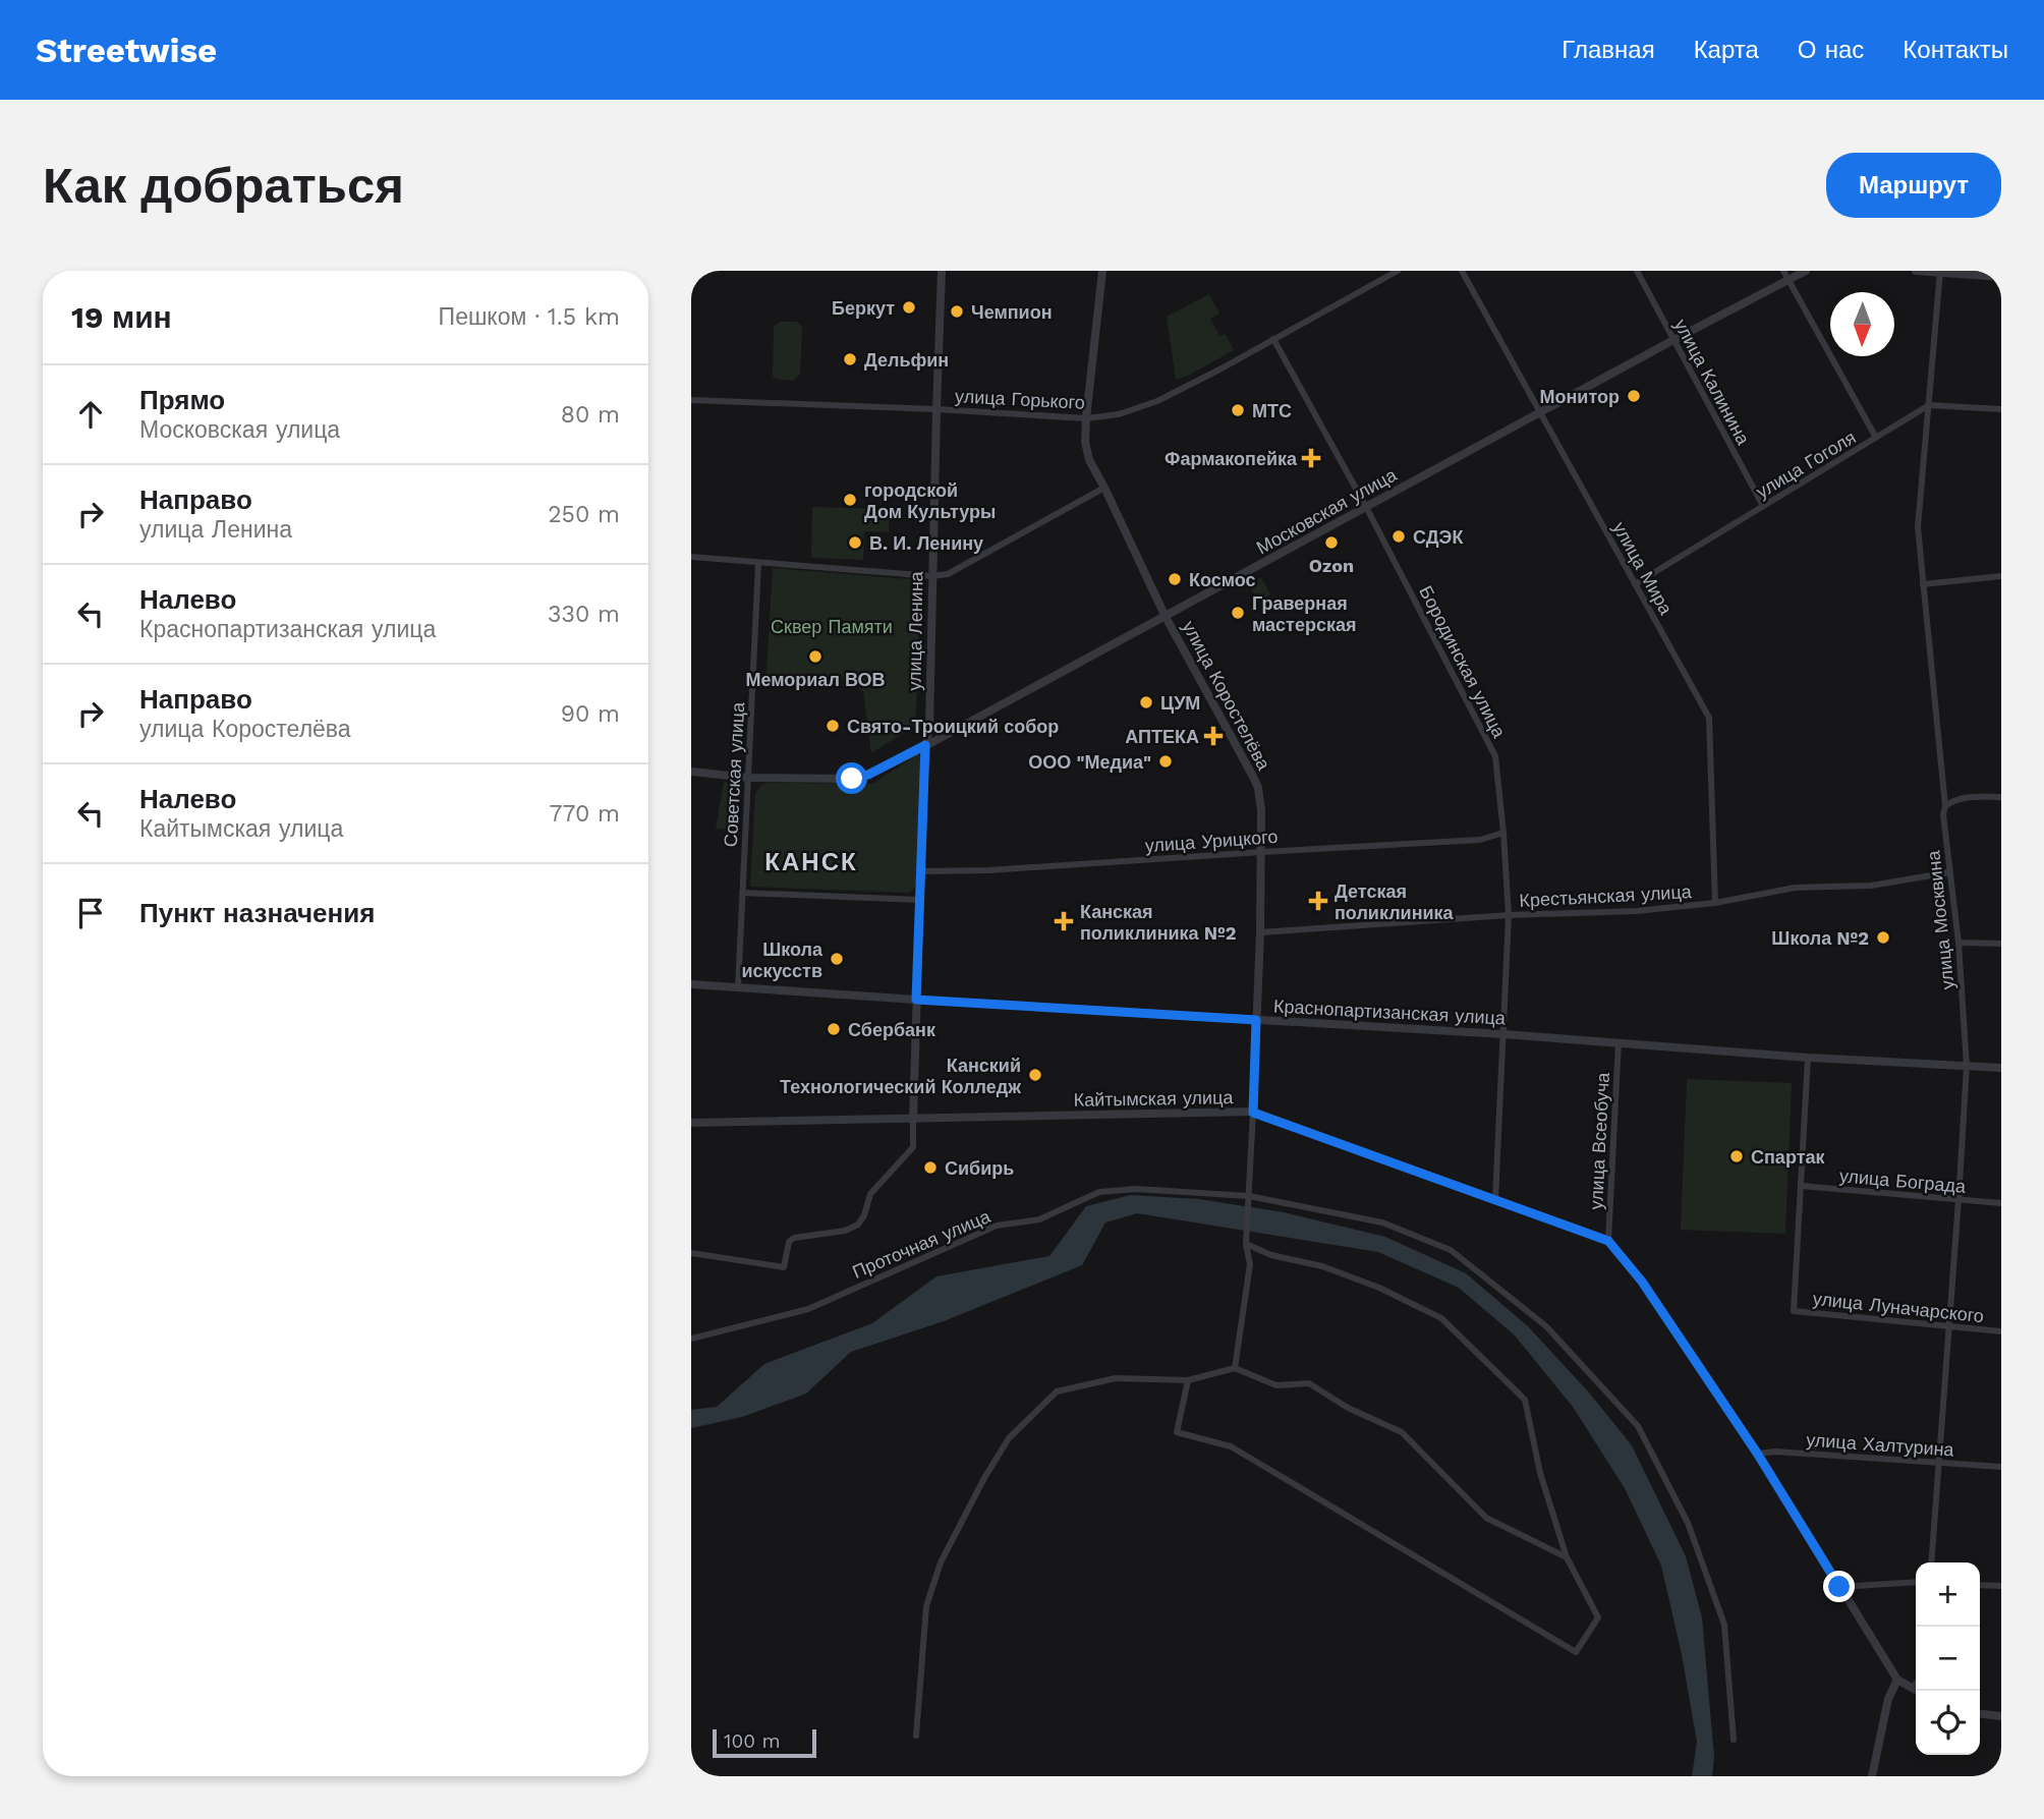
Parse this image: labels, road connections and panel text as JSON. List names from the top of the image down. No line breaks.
{"streets":{"street":["улица Калинина","улица Горького","улица Гоголя","Московская улица","улица Мира","улица Ленина","Бородинская улица","улица Коростелёва","Советская улица","улица Урицкого","Крестьянская улица","улица Москвина","Краснопартизанская улица","Кайтымская улица","улица Всеобуча","улица Бограда","Проточная улица","улица Луначарского","улица Халтурина"]},"crossings":[["улица Калинина","улица Гоголя"],["улица Калинина","Московская улица"],["улица Горького","улица Ленина"],["улица Горького","Бородинская улица"],["улица Горького","улица Коростелёва"],["улица Гоголя","улица Мира"],["улица Гоголя","улица Москвина"],["Московская улица","улица Мира"],["Московская улица","улица Ленина"],["Московская улица","Бородинская улица"],["Московская улица","улица Коростелёва"],["Московская улица","Советская улица"],["улица Мира","Крестьянская улица"],["улица Ленина","улица Урицкого"],["улица Ленина","Краснопартизанская улица"],["улица Ленина","Кайтымская улица"],["Бородинская улица","улица Урицкого"],["Бородинская улица","Крестьянская улица"],["Бородинская улица","Краснопартизанская улица"],["Бородинская улица","Кайтымская улица"],["улица Коростелёва","улица Урицкого"],["улица Коростелёва","Крестьянская улица"],["улица Коростелёва","Краснопартизанская улица"],["улица Коростелёва","Кайтымская улица"],["улица Коростелёва","Проточная улица"],["Советская улица","Краснопартизанская улица"],["Крестьянская улица","улица Москвина"],["улица Москвина","Краснопартизанская улица"],["улица Москвина","улица Бограда"],["улица Москвина","улица Луначарского"],["улица Москвина","улица Халтурина"],["Краснопартизанская улица","улица Всеобуча"],["Кайтымская улица","улица Всеобуча"],["улица Бограда","улица Луначарского"]],"districts":["КАНСК"],"parks":["Сквер Памяти"],"places":{"other":["Беркут","Чемпион","Дельфин","Монитор","МТС","городской Дом Культуры","СДЭК","В. И. Ленину","Ozon","Космос","Граверная мастерская","Мемориал ВОВ","ЦУМ","Свято-Троицкий собор","ООО \"Медиа\"","Школа №2","Школа искусств","Сбербанк","Канский Технологический Колледж","Спартак","Сибирь"],"health":["Фармакопейка","АПТЕКА","Детская поликлиника","Канская поликлиника №2"]},"scale_bar":"100 m","north":"bottom","page":{"header":"Streetwise","nav":["Главная","Карта","О нас","Контакты"],"buttons":"Маршрут","title":"Как добраться","heading":["19 мин","Пешком · 1.5 km"],"list":[["Прямо","Московская улица","80 m"],["Направо","улица Ленина","250 m"],["Налево","Краснопартизанская улица","330 m"],["Направо","улица Коростелёва","90 m"],["Налево","Кайтымская улица","770 m"],"Пункт назначения"],"map_buttons":["+","−"],"scale":"100 m"}}
